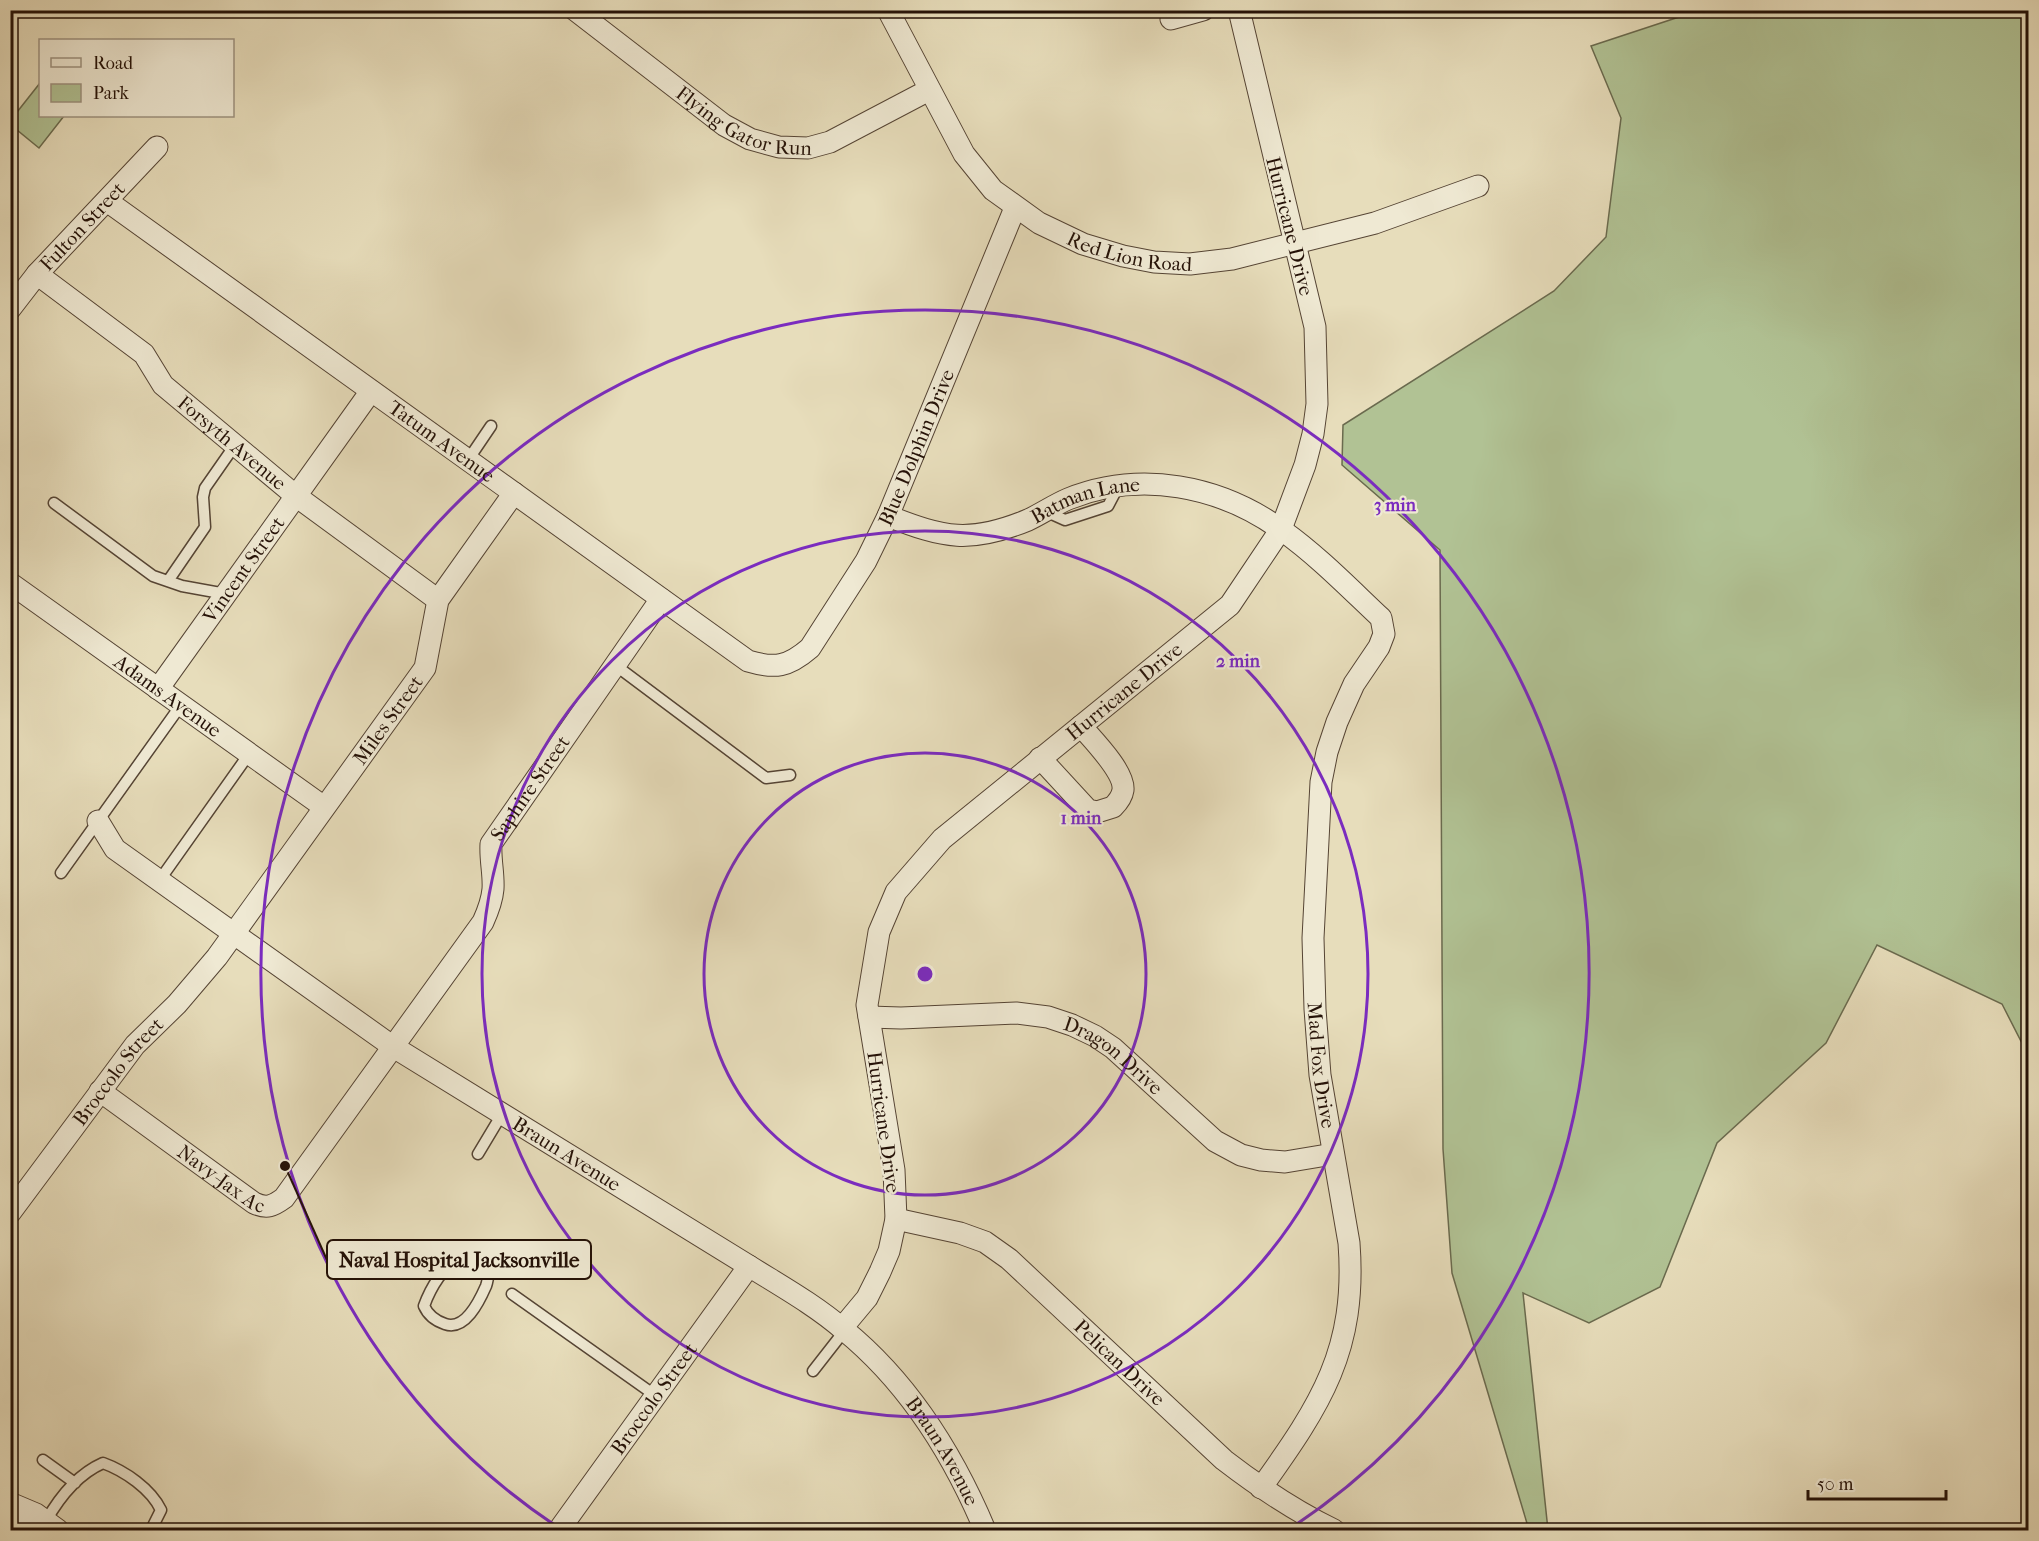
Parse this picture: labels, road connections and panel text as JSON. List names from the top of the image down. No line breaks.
{"streets":{"street":["Flying Gator Run","Hurricane Drive","Fulton Street","Red Lion Road","Forsyth Avenue","Tatum Avenue","Blue Dolphin Drive","Batman Lane","Vincent Street","Adams Avenue","Miles Street","Saphire Street","Dragon Drive","Mad Fox Drive","Broccolo Street","Braun Avenue","Navy-Jax Ac","Pelican Drive"]},"crossings":[["Flying Gator Run","Red Lion Road"],["Hurricane Drive","Red Lion Road"],["Hurricane Drive","Batman Lane"],["Hurricane Drive","Dragon Drive"],["Hurricane Drive","Braun Avenue"],["Hurricane Drive","Pelican Drive"],["Fulton Street","Forsyth Avenue"],["Fulton Street","Tatum Avenue"],["Red Lion Road","Blue Dolphin Drive"],["Forsyth Avenue","Vincent Street"],["Forsyth Avenue","Miles Street"],["Tatum Avenue","Blue Dolphin Drive"],["Tatum Avenue","Vincent Street"],["Tatum Avenue","Miles Street"],["Tatum Avenue","Saphire Street"],["Blue Dolphin Drive","Batman Lane"],["Batman Lane","Mad Fox Drive"],["Vincent Street","Adams Avenue"],["Adams Avenue","Miles Street"],["Miles Street","Broccolo Street"],["Miles Street","Braun Avenue"],["Saphire Street","Navy-Jax Ac"],["Dragon Drive","Mad Fox Drive"],["Mad Fox Drive","Pelican Drive"],["Broccolo Street","Braun Avenue"],["Broccolo Street","Navy-Jax Ac"],["Braun Avenue","Navy-Jax Ac"]],"places":["Naval Hospital Jacksonville"],"legend":["Road","Park"],"scale_bar":"50 m","rings":["3 min","2 min","1 min"]}
